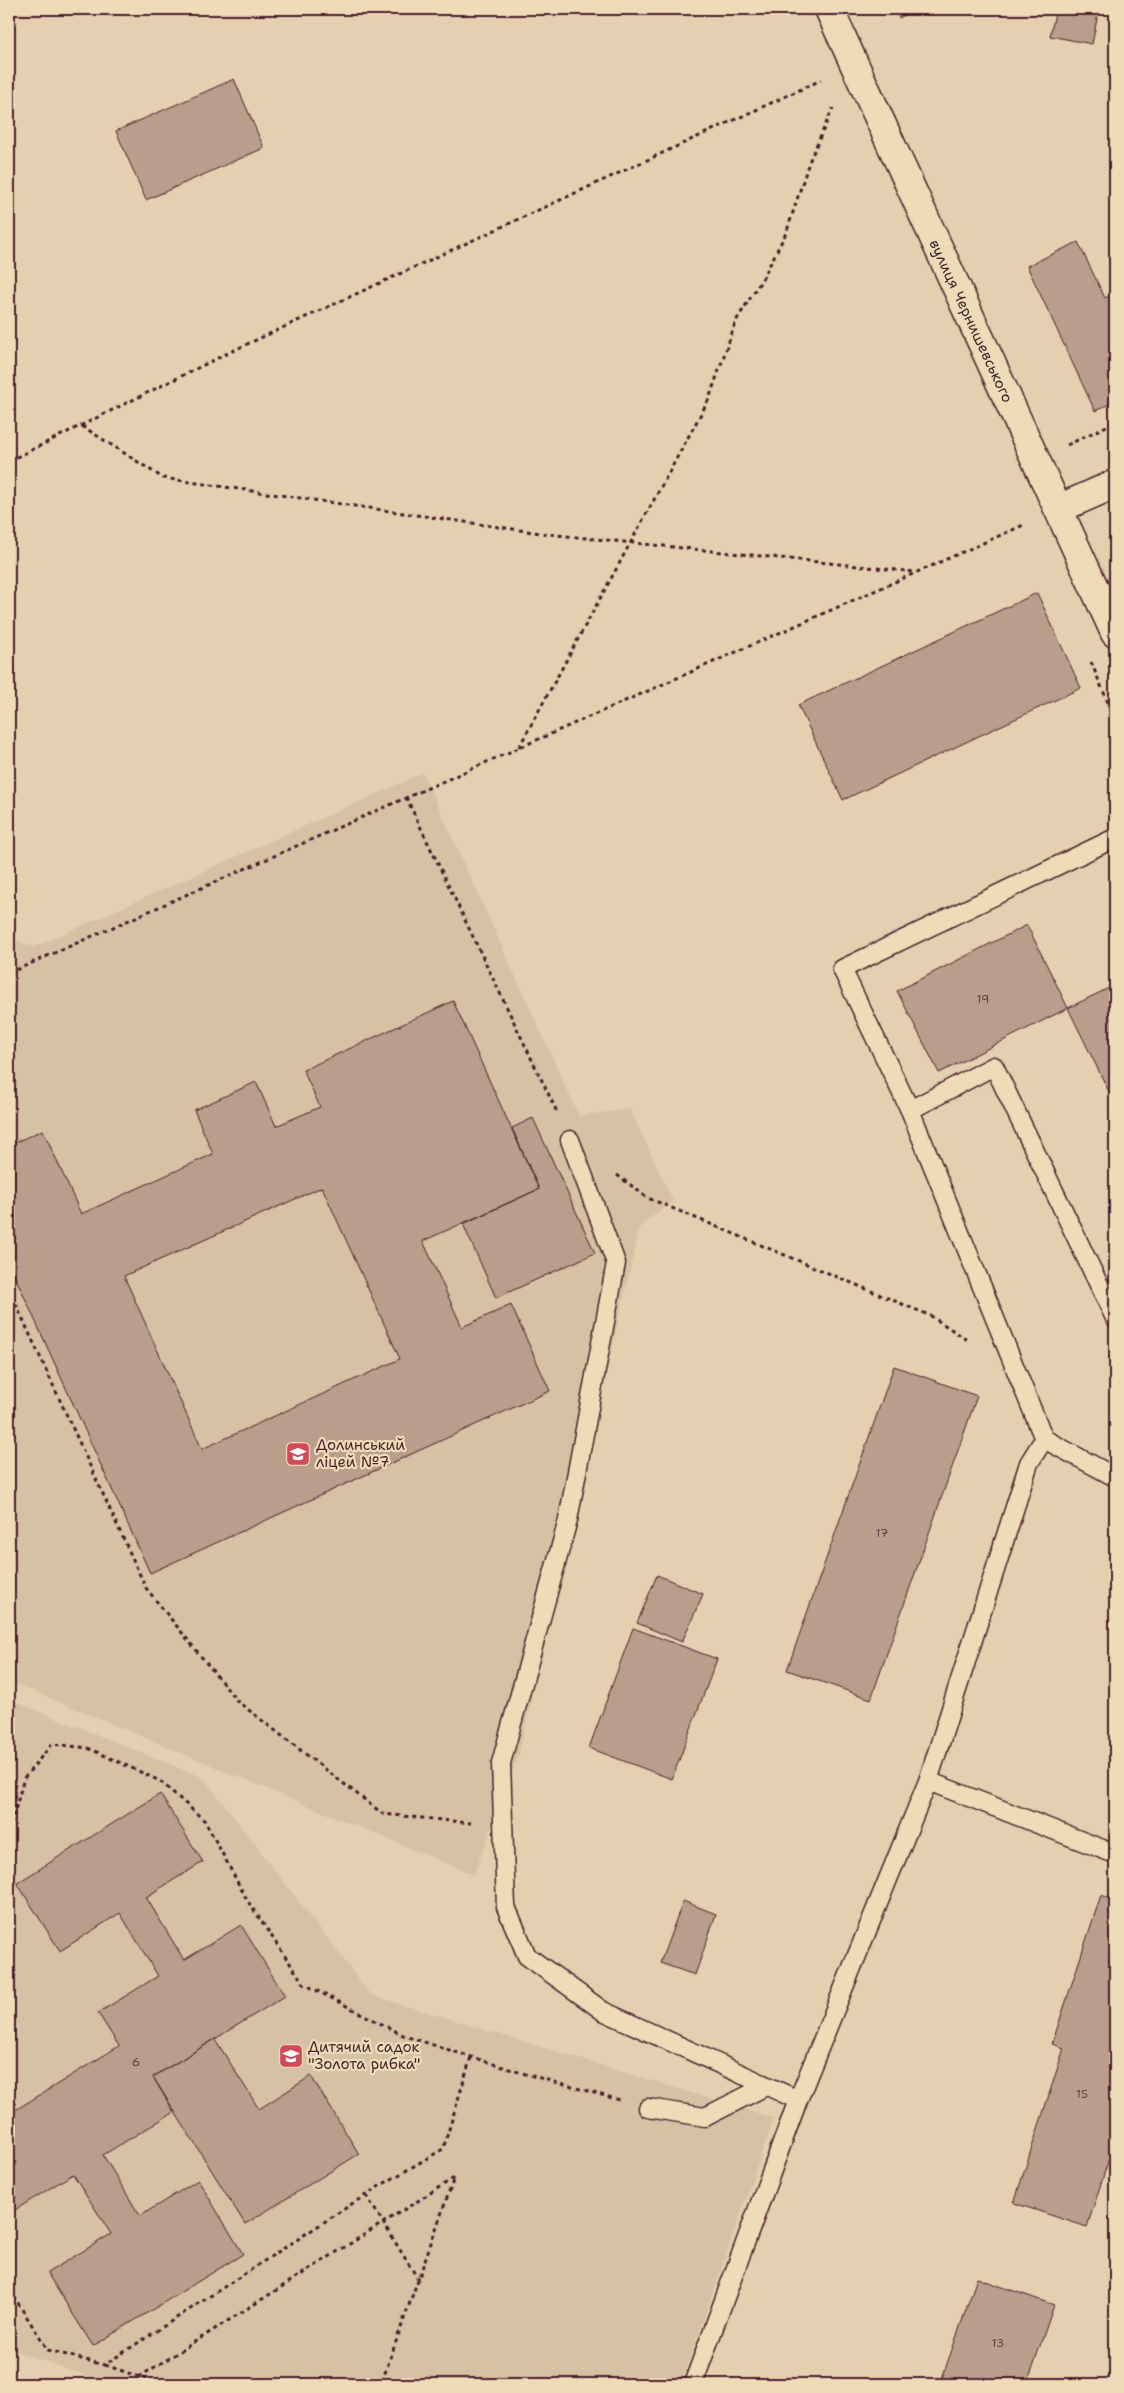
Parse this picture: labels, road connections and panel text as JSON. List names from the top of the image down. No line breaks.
{"streets":{"street":["вулиця Чернишевського"]},"places":{"school or university":["Долинський ліцей №7","Дитячий садок \"Золота рибка\""]},"house_numbers":["19","17","6","15","13"]}
